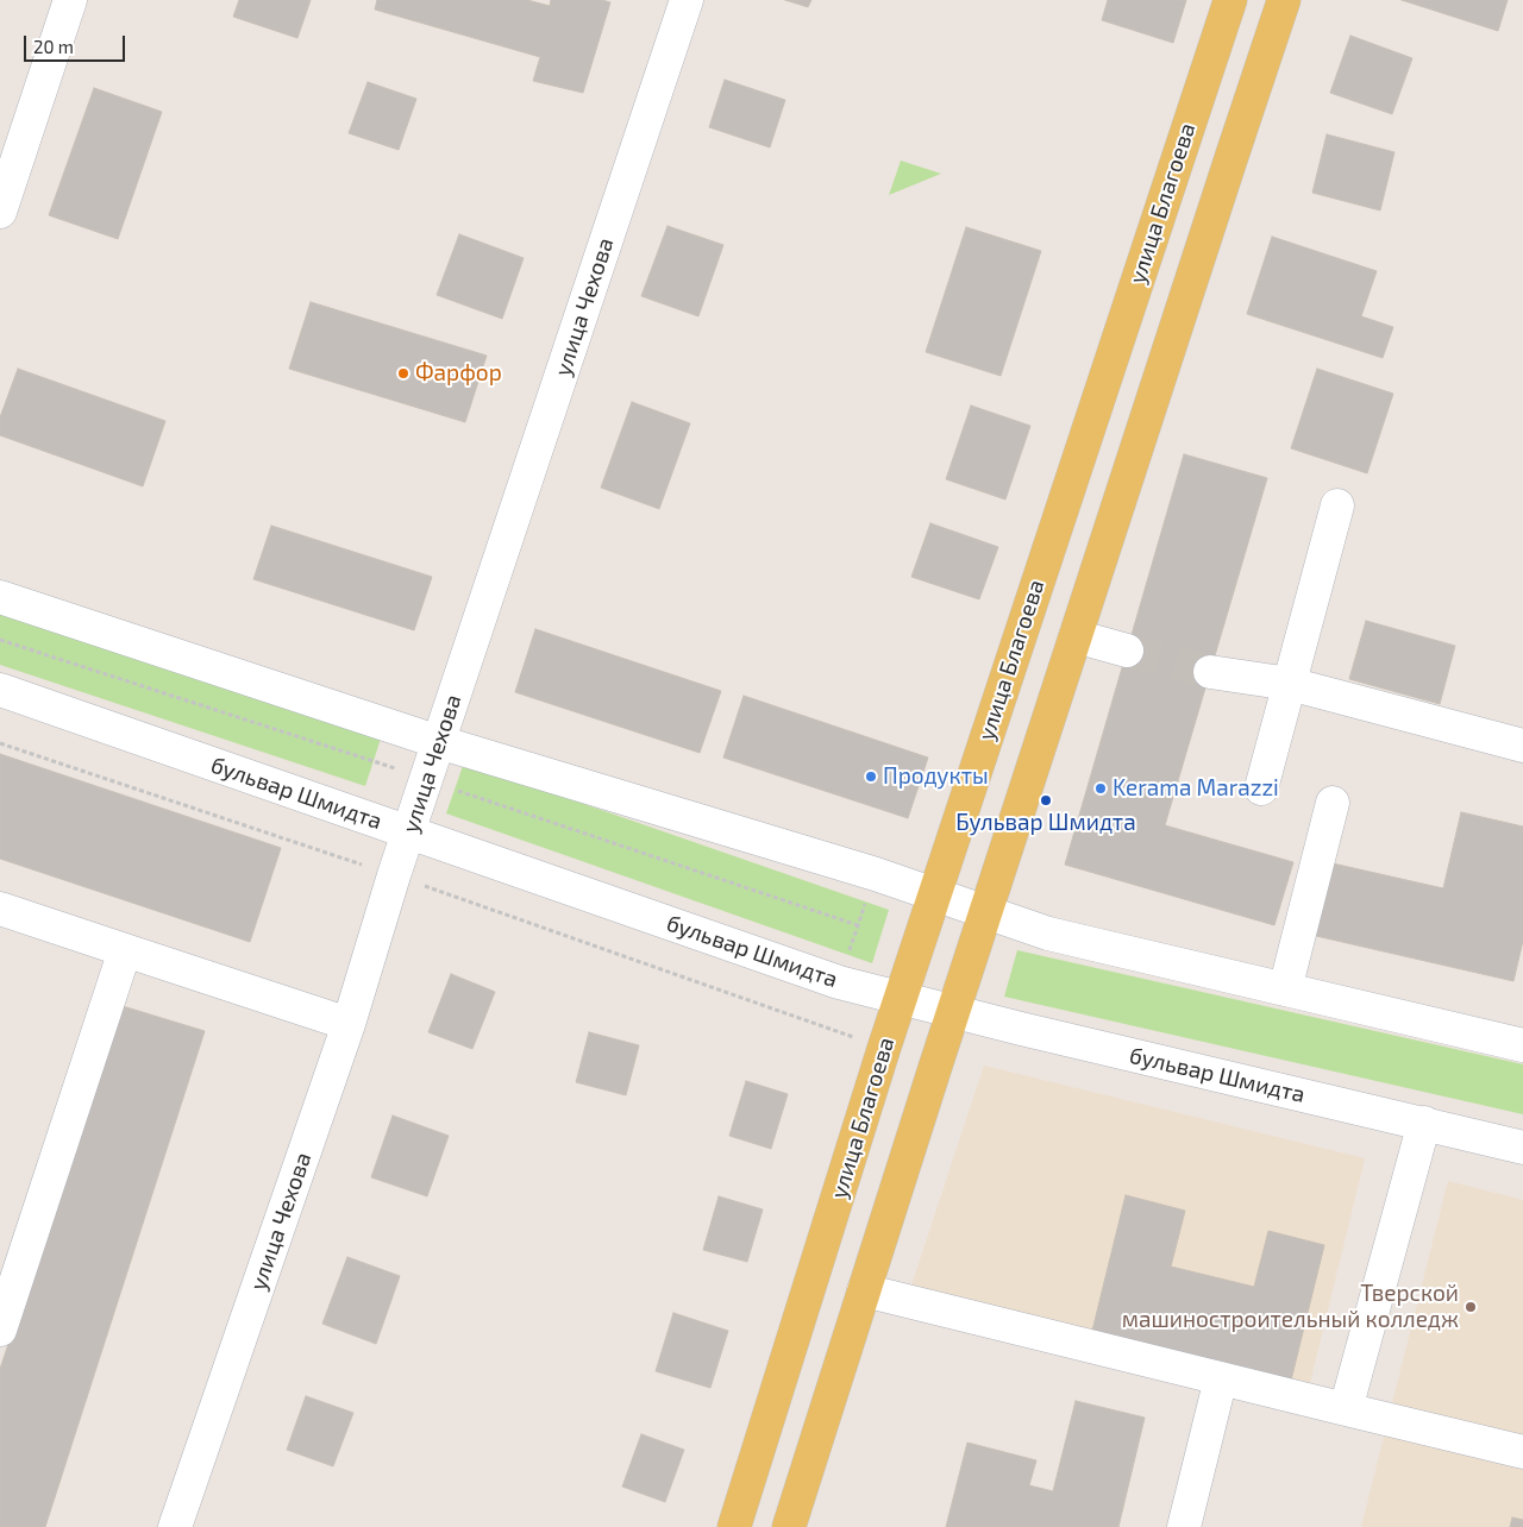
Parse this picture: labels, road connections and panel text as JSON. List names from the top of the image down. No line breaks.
{"streets":{"main road":["улица Благоева"],"street":["улица Чехова","бульвар Шмидта"]},"crossings":[["улица Благоева","бульвар Шмидта"],["улица Чехова","бульвар Шмидта"]],"places":["Фарфор","Продукты","Kerama Marazzi","Бульвар Шмидта","Тверской машиностроительный колледж"],"scale_bar":"20 m"}
